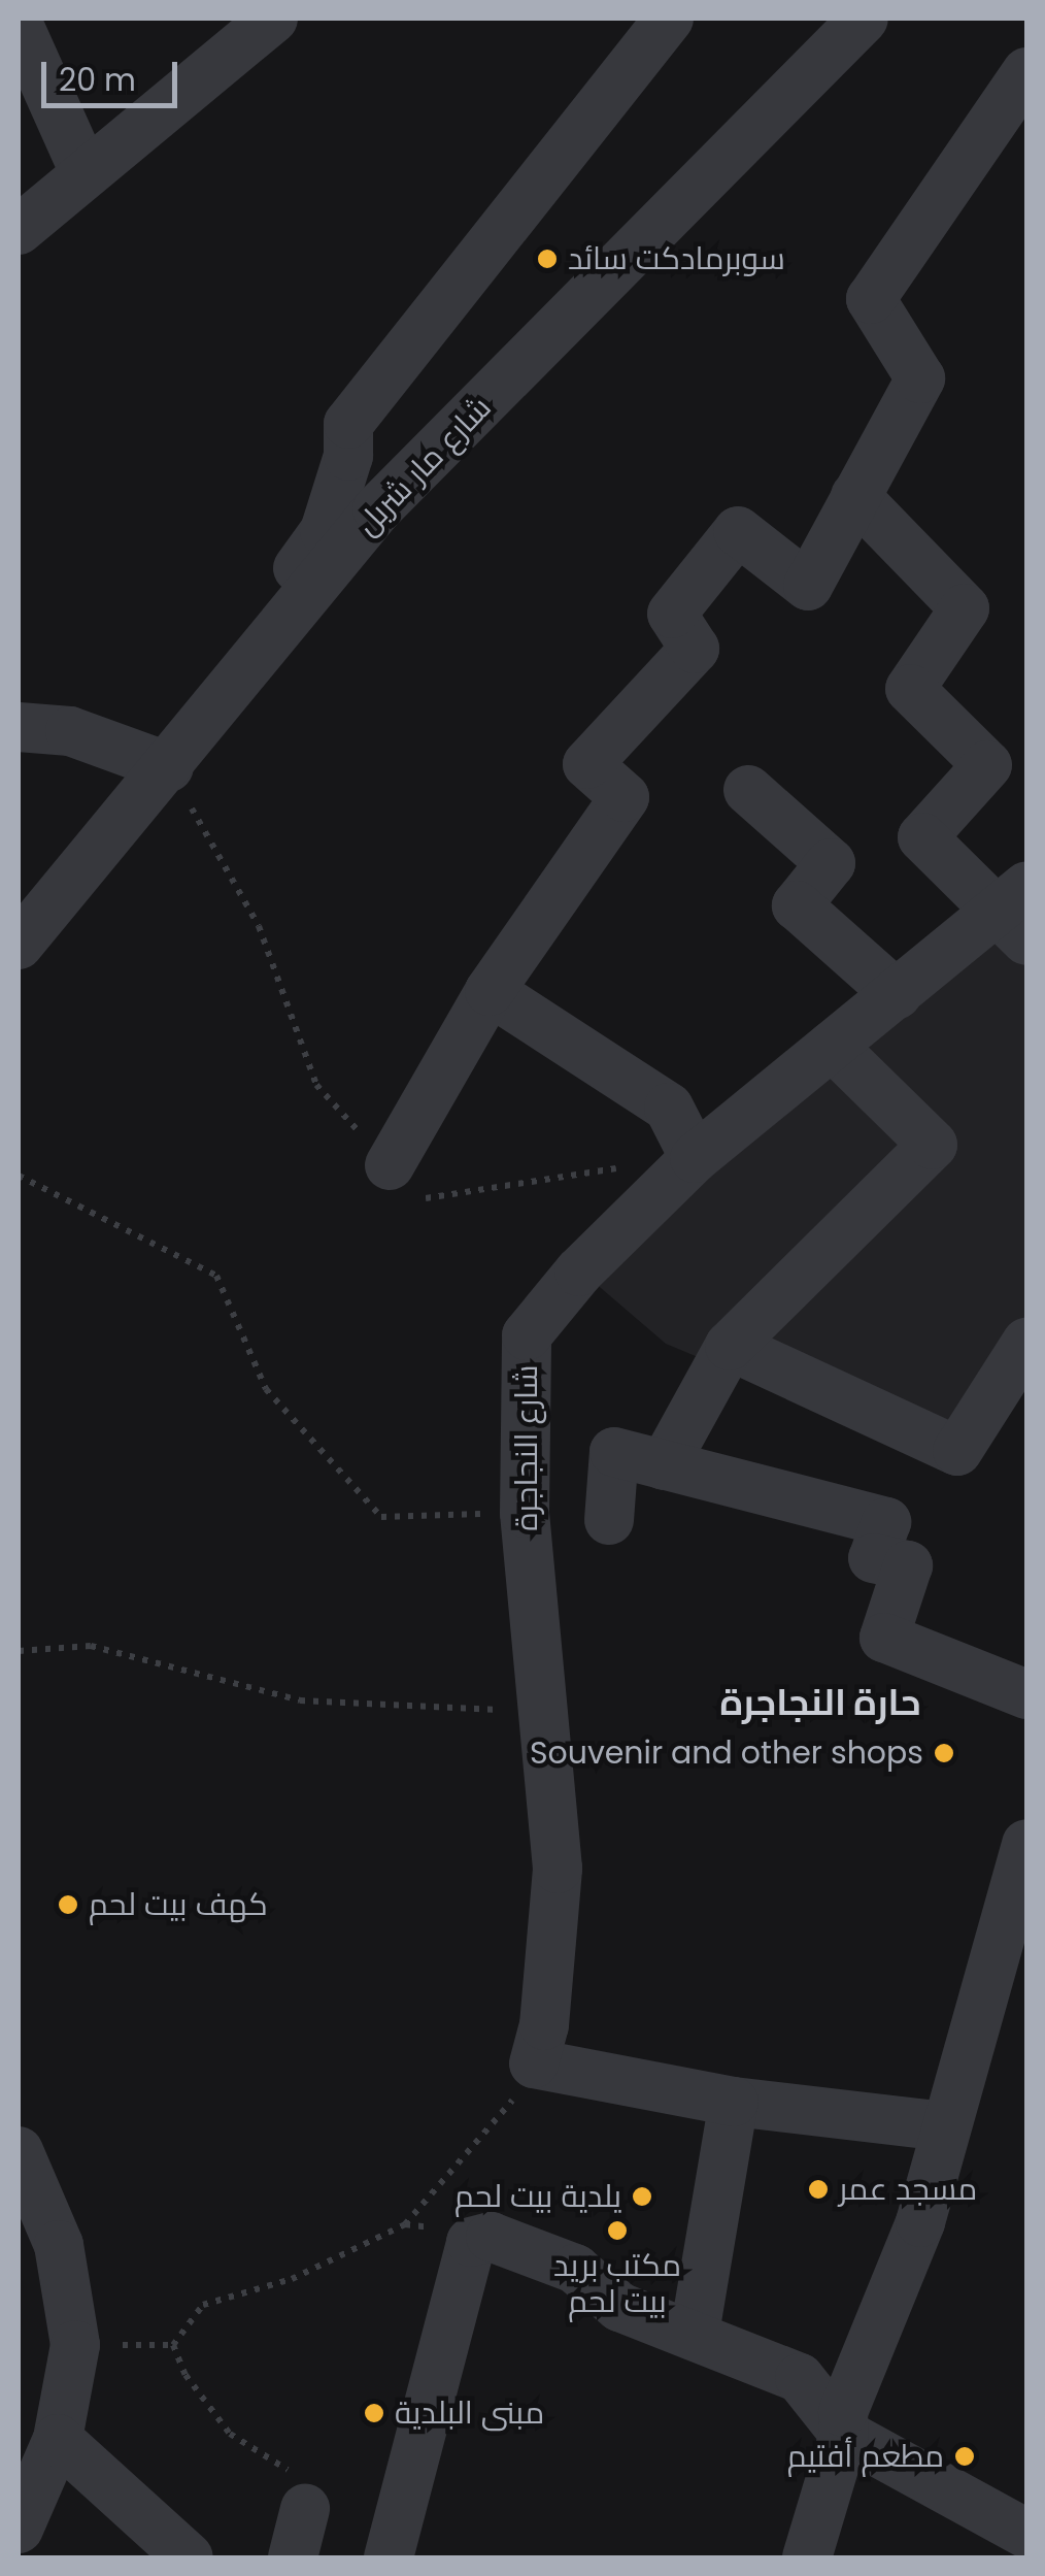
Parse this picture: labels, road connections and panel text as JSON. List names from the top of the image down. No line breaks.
{"streets":{"street":["شارع مار شربل","شارع النجاجرة"]},"districts":["حارة النجاجرة"],"places":["سوبرمادكت سائد","Souvenir and other shops","كهف بيت لحم","مسجد عمر","يلدية بيت لحم","مكتب بريد بيت لحم","مبنى البلدية","مطعم أفتيم"],"scale_bar":"20 m"}
